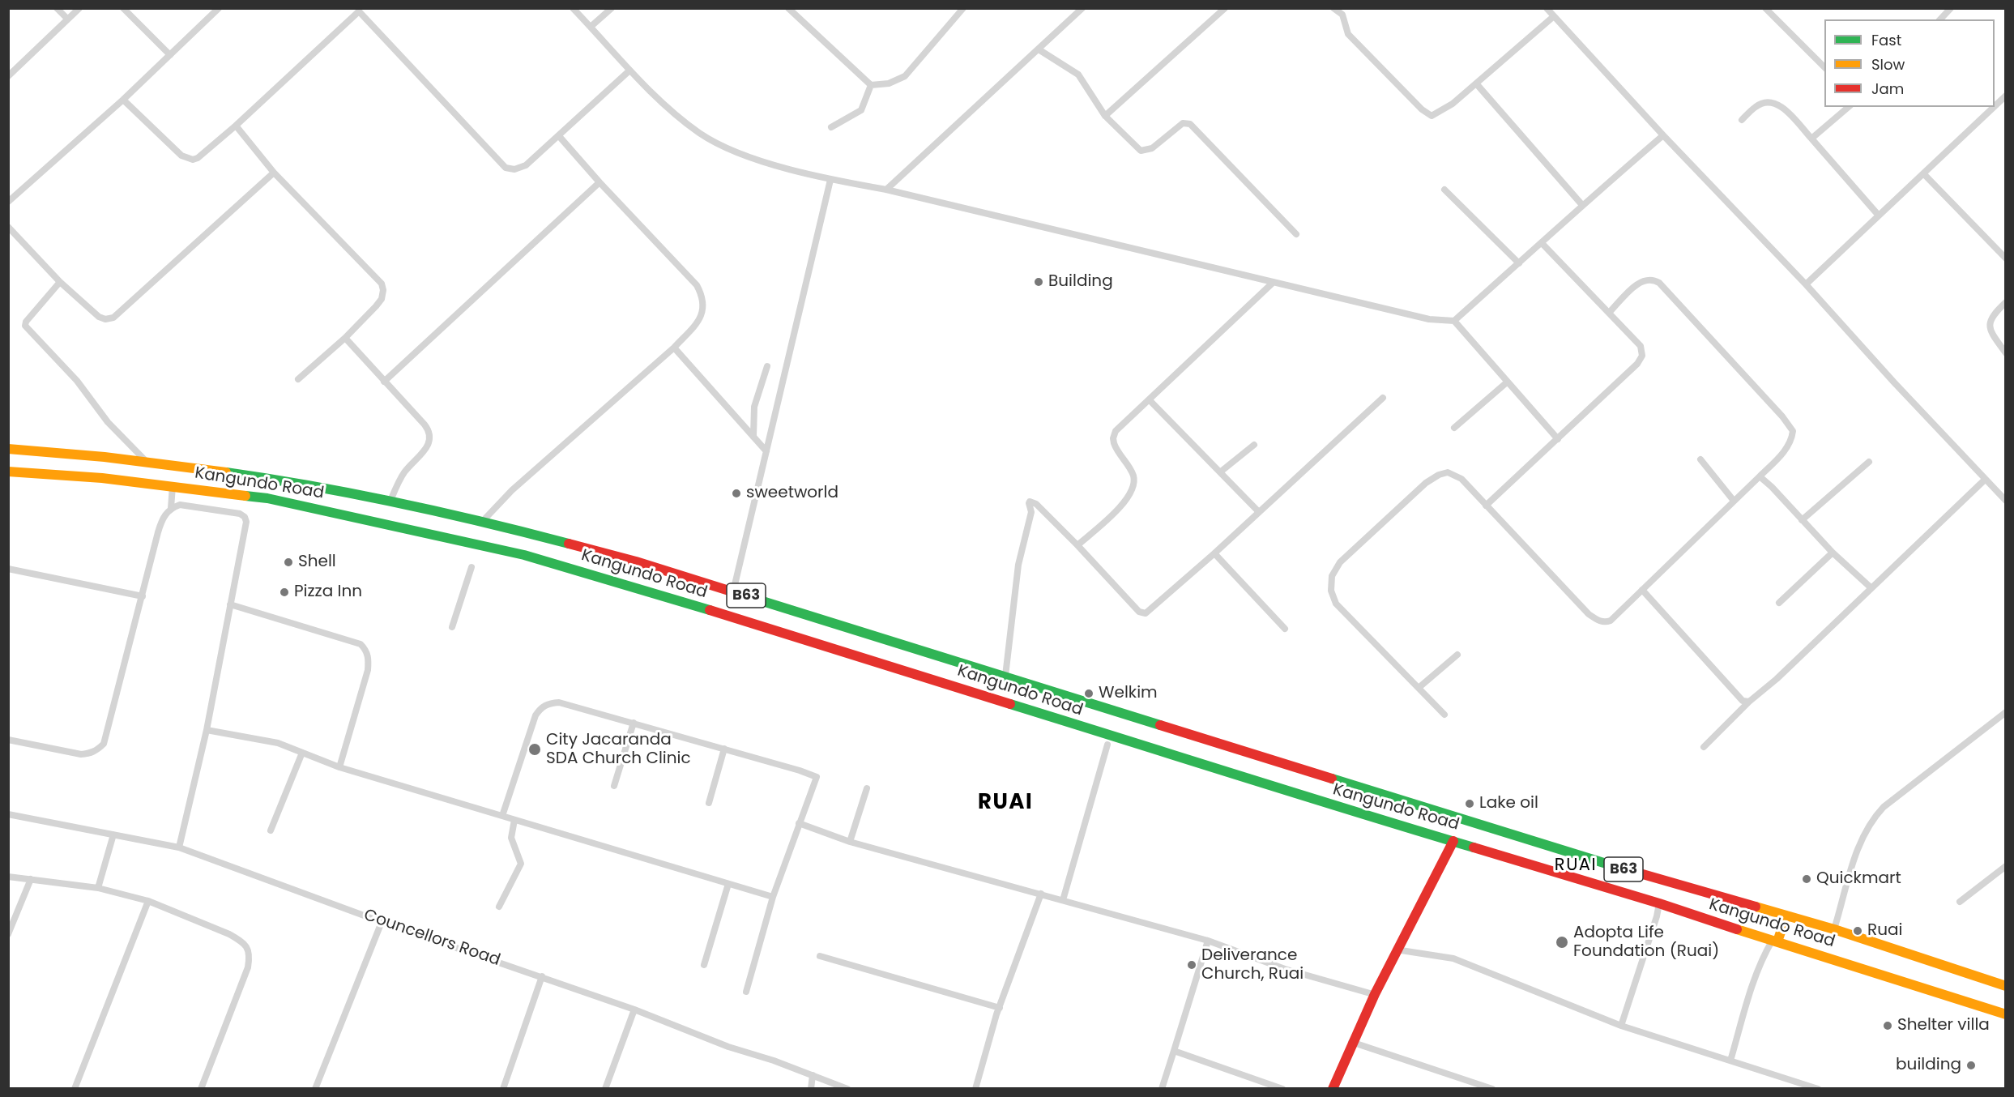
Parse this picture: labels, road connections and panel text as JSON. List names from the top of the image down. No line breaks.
{"streets":{"main road":["Kangundo Road","B63"],"street":["Councellors Road"]},"districts":["RUAI","RUAI"],"places":["Building","sweetworld","Shell","Pizza Inn","Welkim","City Jacaranda SDA Church Clinic","Lake oil","Quickmart","Ruai","Adopta Life Foundation (Ruai)","Deliverance Church, Ruai","Shelter villa","building"],"legend":["Fast","Slow","Jam"]}
